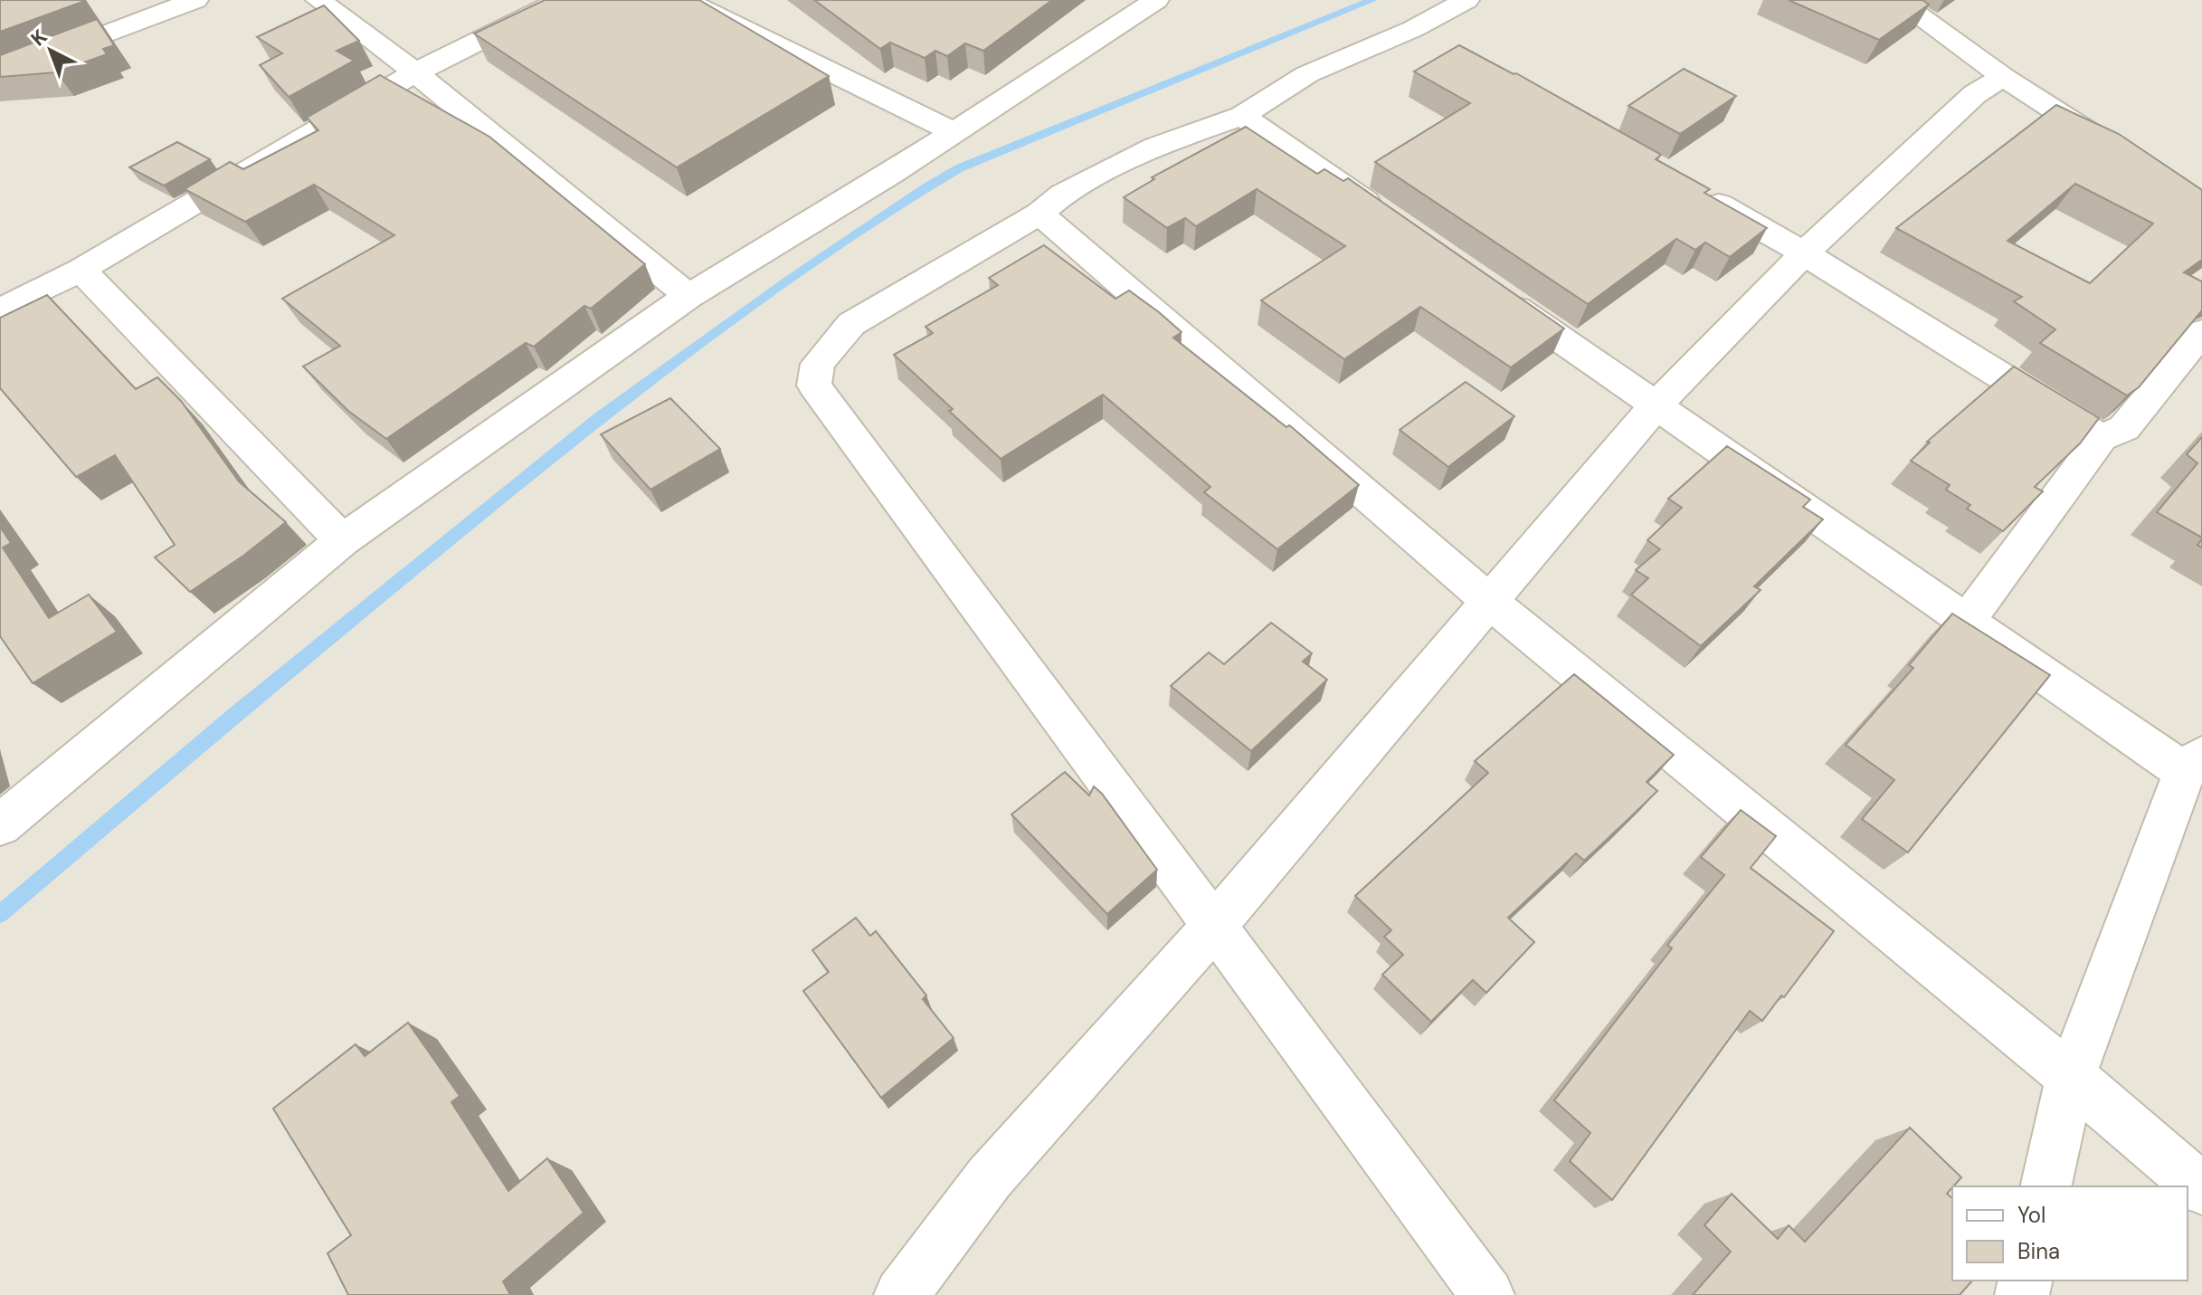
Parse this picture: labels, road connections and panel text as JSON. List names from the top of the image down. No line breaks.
{"legend":["Yol","Bina"],"north":"top left"}
